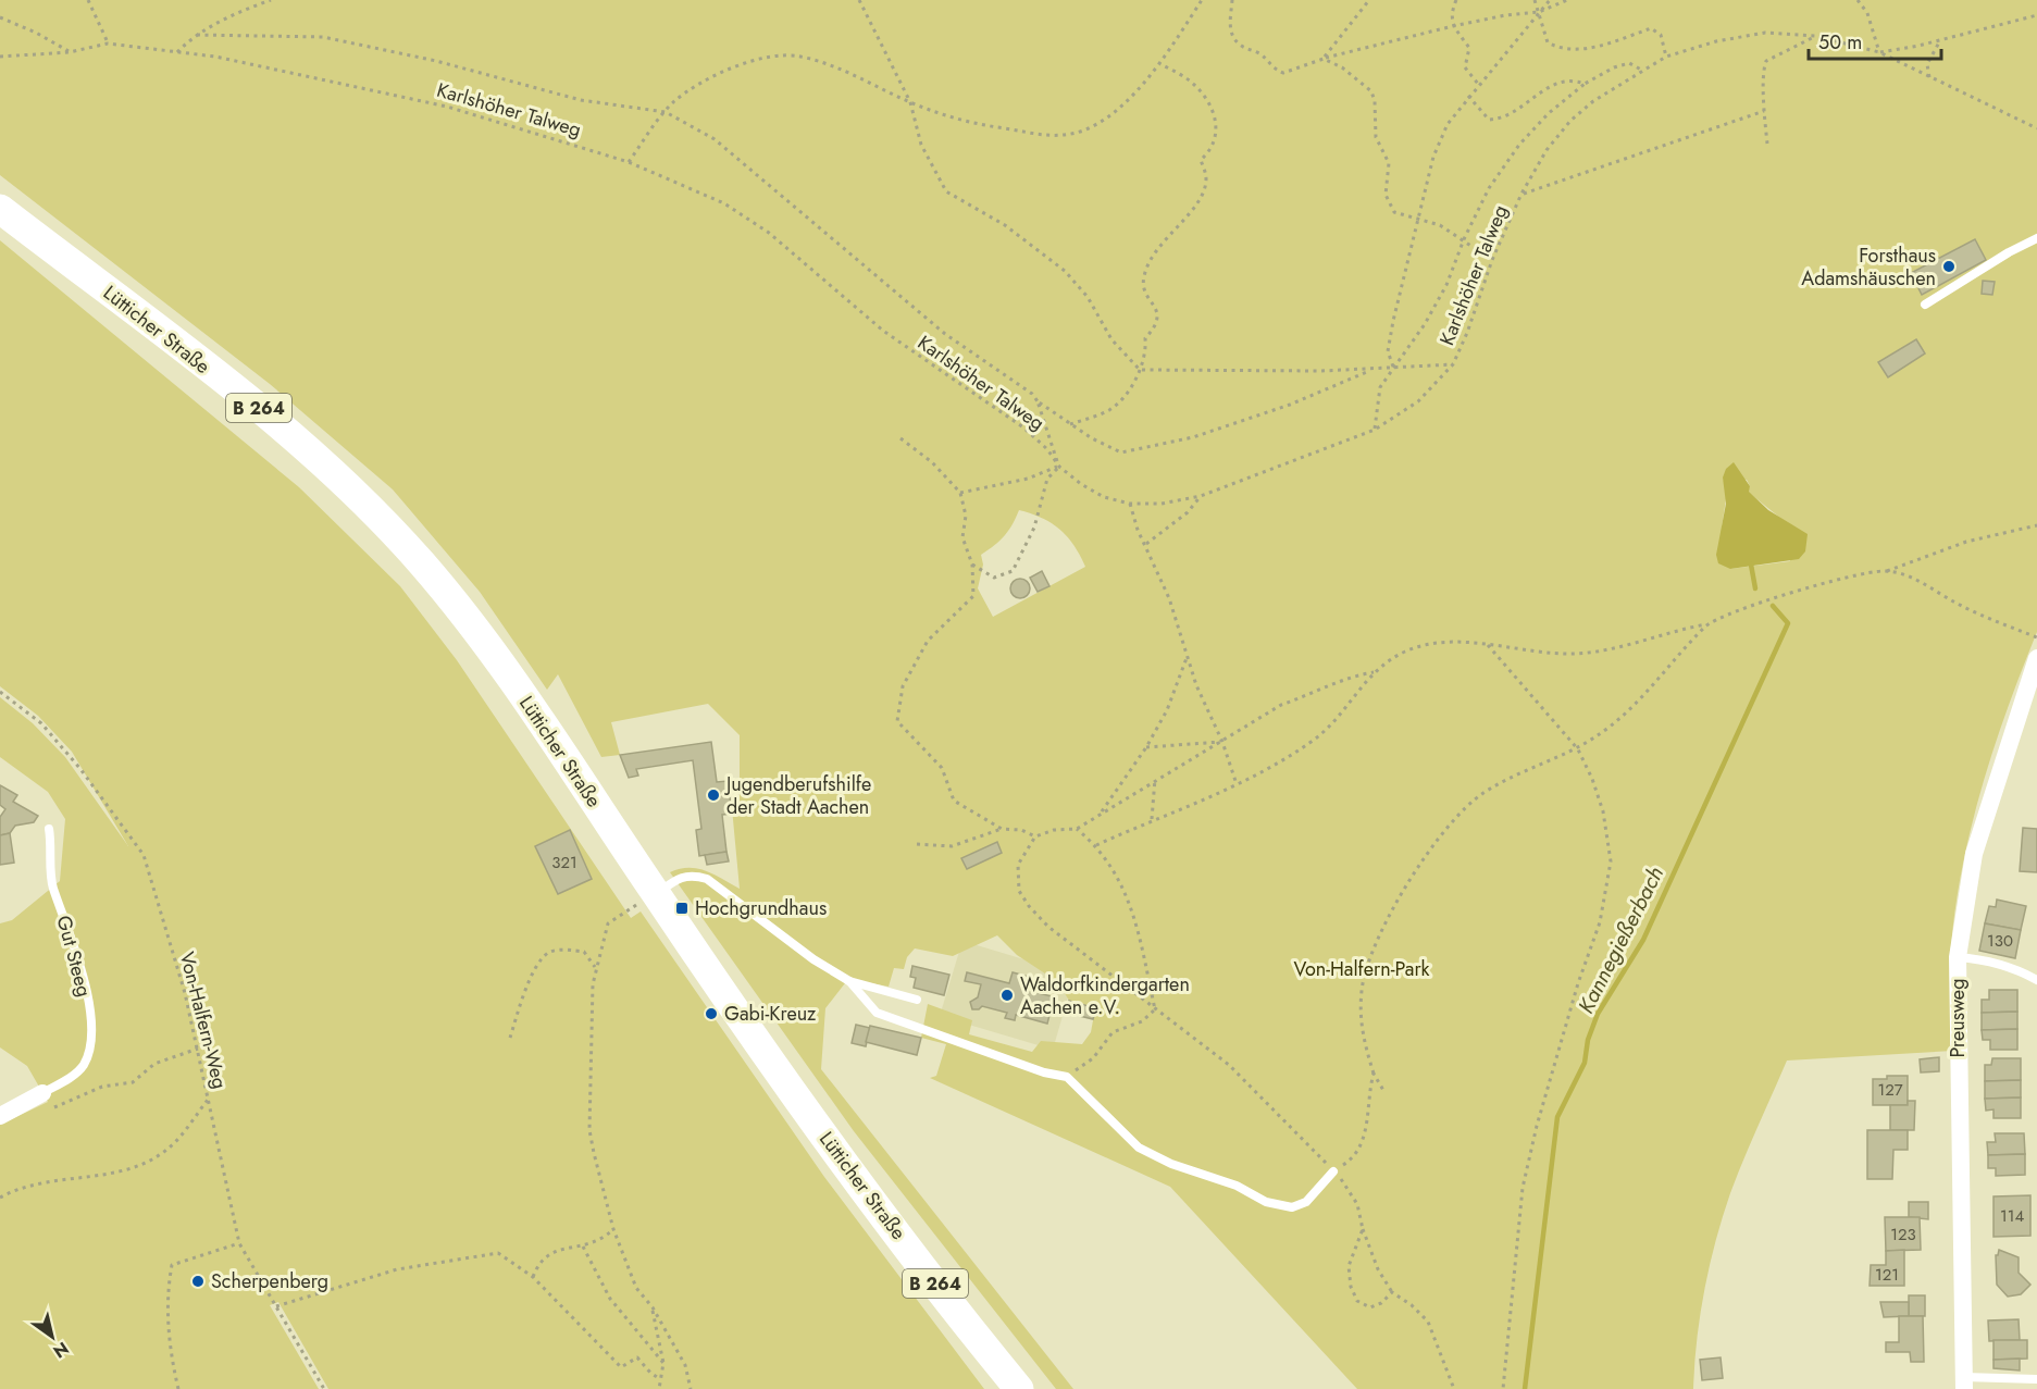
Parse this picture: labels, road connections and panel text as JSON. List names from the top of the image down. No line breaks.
{"streets":{"main road":["Lütticher Straße","B 264"],"street":["Gut Steeg","Preusweg"],"path":["Karlshöher Talweg","Von-Halfern-Weg"]},"water":["Kannegießerbach"],"parks":["Von-Halfern-Park"],"places":{"other":["Forsthaus Adamshäuschen","Jugendberufshilfe der Stadt Aachen","Waldorfkindergarten Aachen e.V.","Gabi-Kreuz","Scherpenberg"],"transit":["Hochgrundhaus"]},"house_numbers":["321","130","127","114","123","121"],"scale_bar":"50 m","north":"bottom right"}
